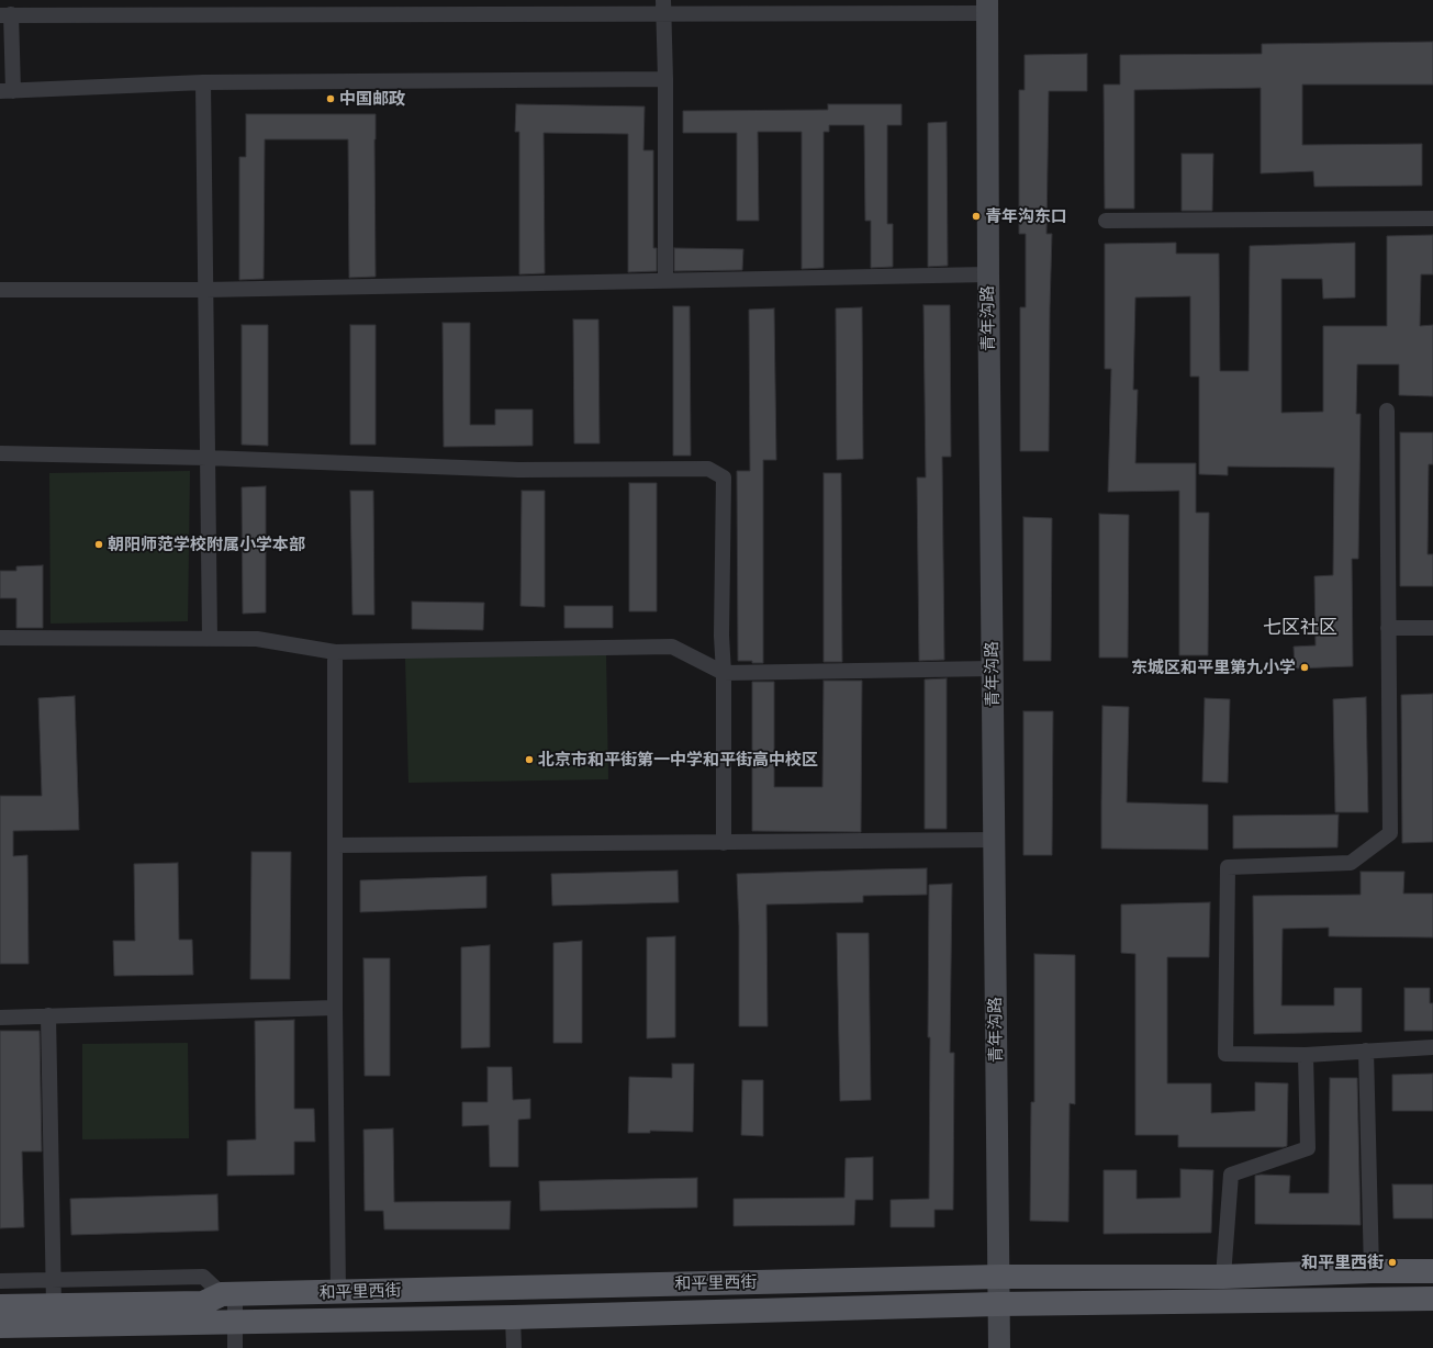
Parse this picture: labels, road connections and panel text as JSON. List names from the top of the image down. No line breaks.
{"streets":{"main road":["和平里西街"],"street":["青年沟路"]},"crossings":[["青年沟路","和平里西街"]],"districts":["七区社区"],"places":["中国邮政","青年沟东口","朝阳师范学校附属小学本部","东城区和平里第九小学","北京市和平街第一中学和平街高中校区","和平里西街"]}
